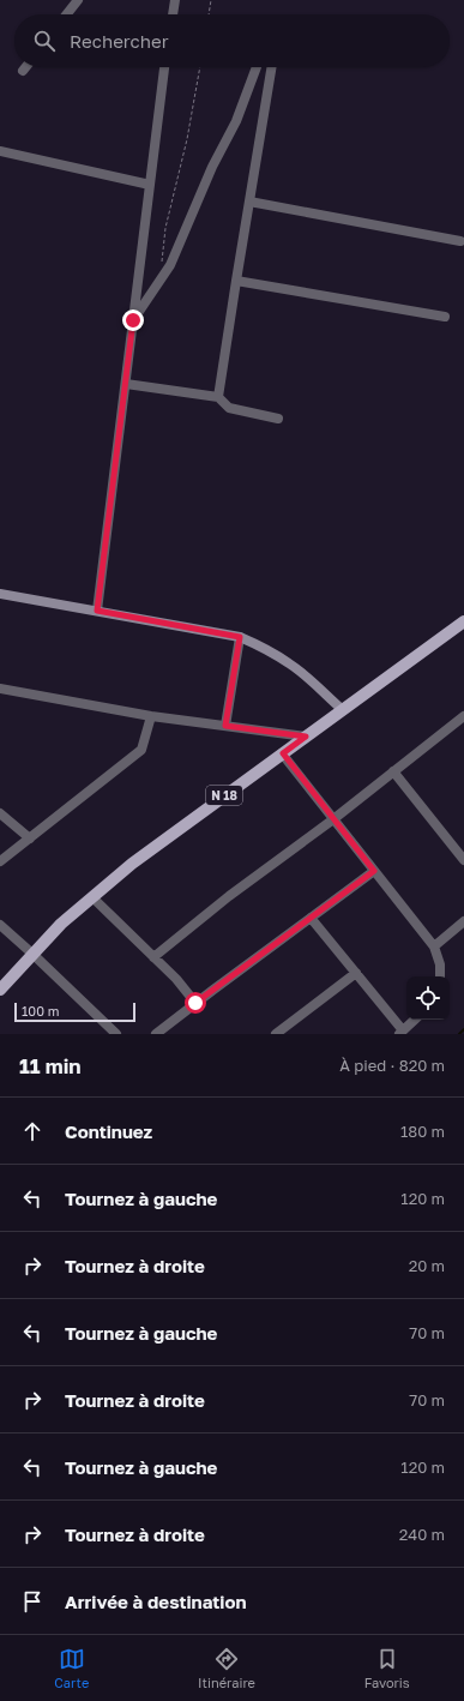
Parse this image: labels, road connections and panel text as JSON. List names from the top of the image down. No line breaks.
{"streets":{"main road":["N 18"]},"scale_bar":"100 m","page":{"search":"Rechercher","scale":"100 m","heading":["11 min","À pied · 820 m"],"list":[["Continuez","180 m"],["Tournez à gauche","120 m"],["Tournez à droite","20 m"],["Tournez à gauche","70 m"],["Tournez à droite","70 m"],["Tournez à gauche","120 m"],["Tournez à droite","240 m"],"Arrivée à destination"],"nav":["Carte","Itinéraire","Favoris"]}}
